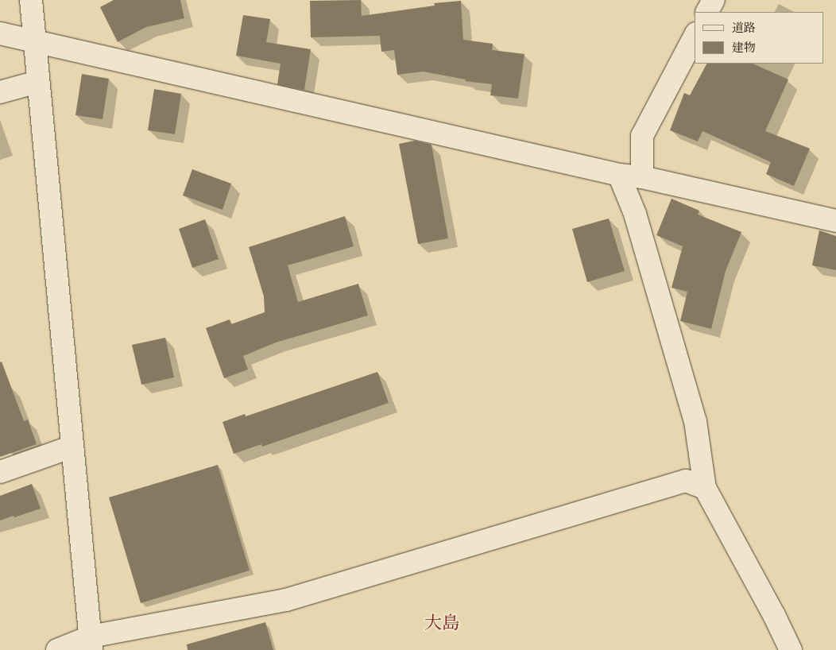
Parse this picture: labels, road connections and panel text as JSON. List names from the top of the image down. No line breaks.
{"districts":["大島"],"legend":["道路","建物"]}
